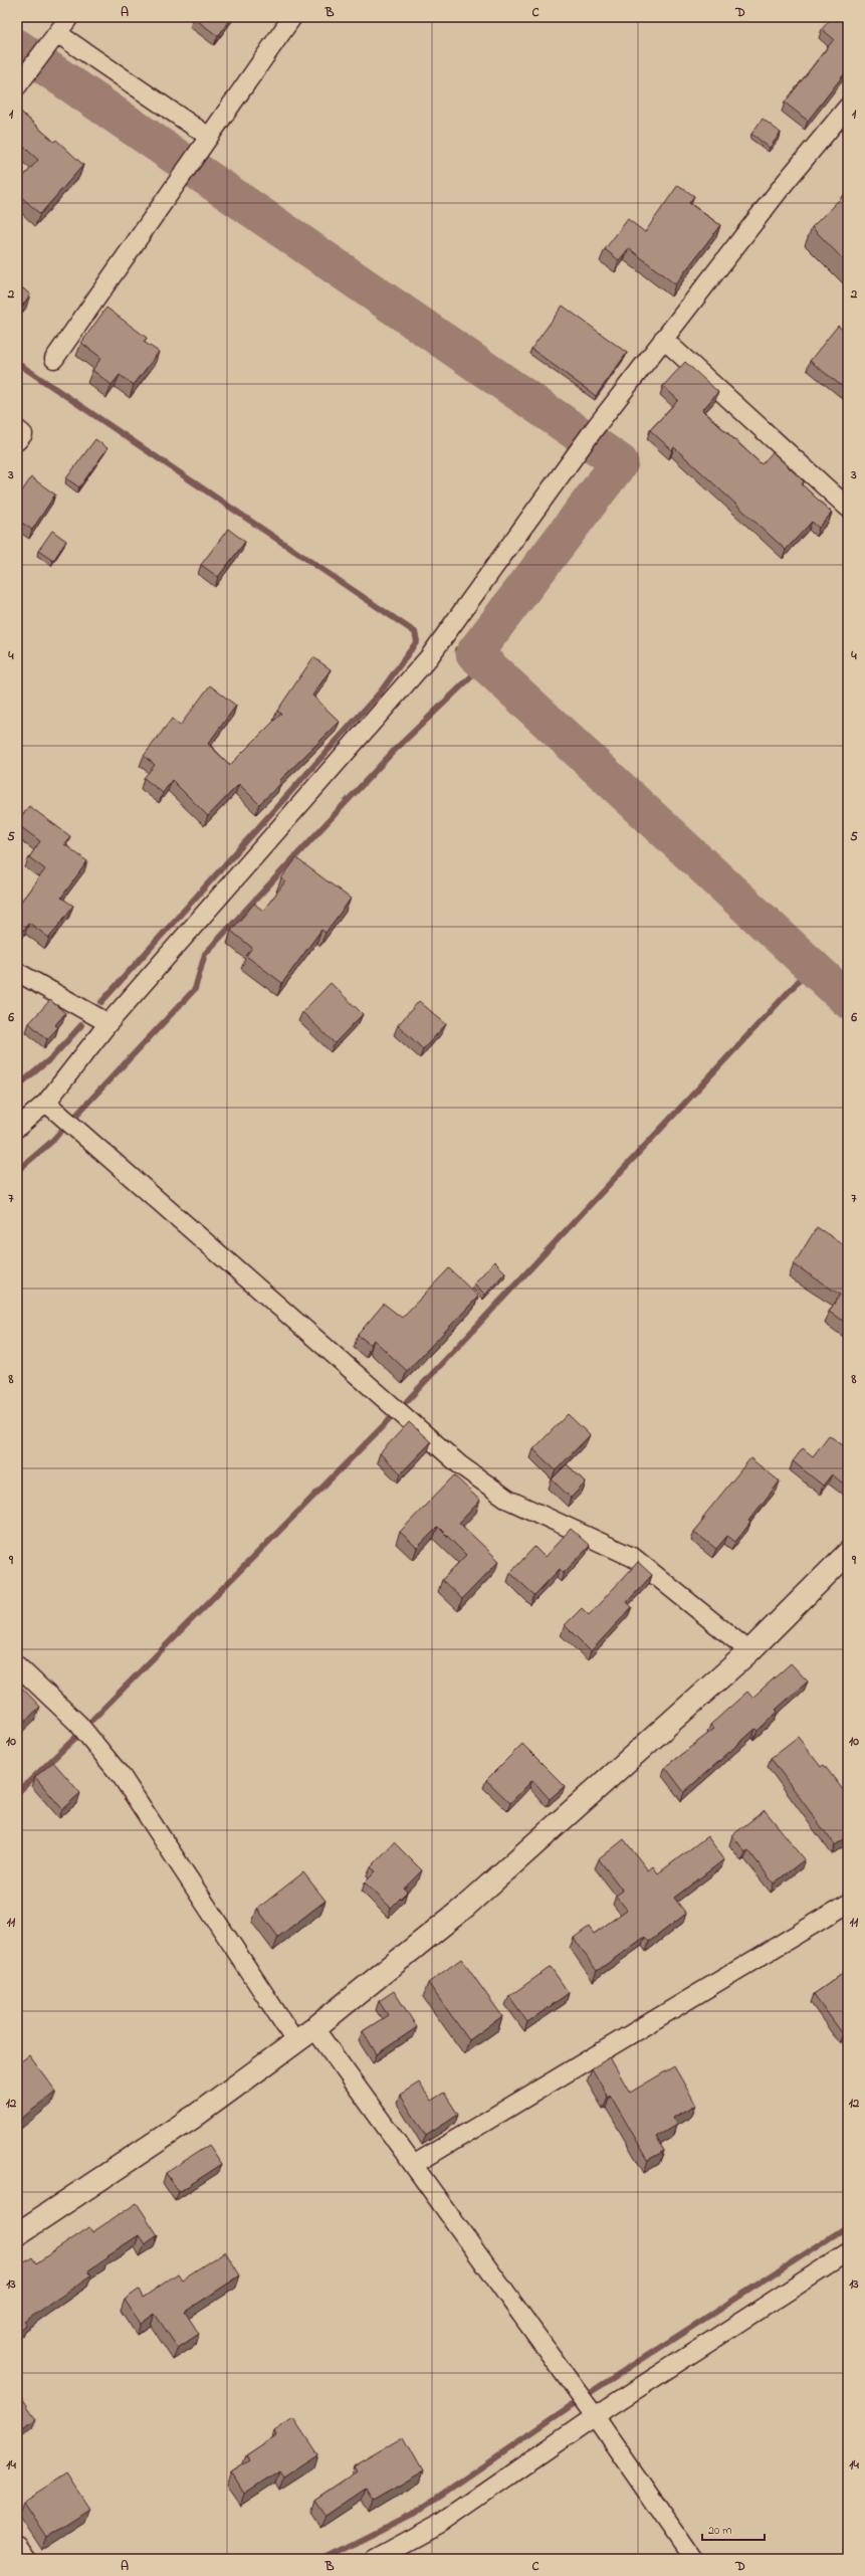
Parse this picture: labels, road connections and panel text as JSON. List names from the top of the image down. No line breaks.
{"scale_bar":"20 m","grid":{"columns":["A","B","C","D"],"rows":["1","2","3","4","5","6","7","8","9","10","11","12","13","14"]}}
